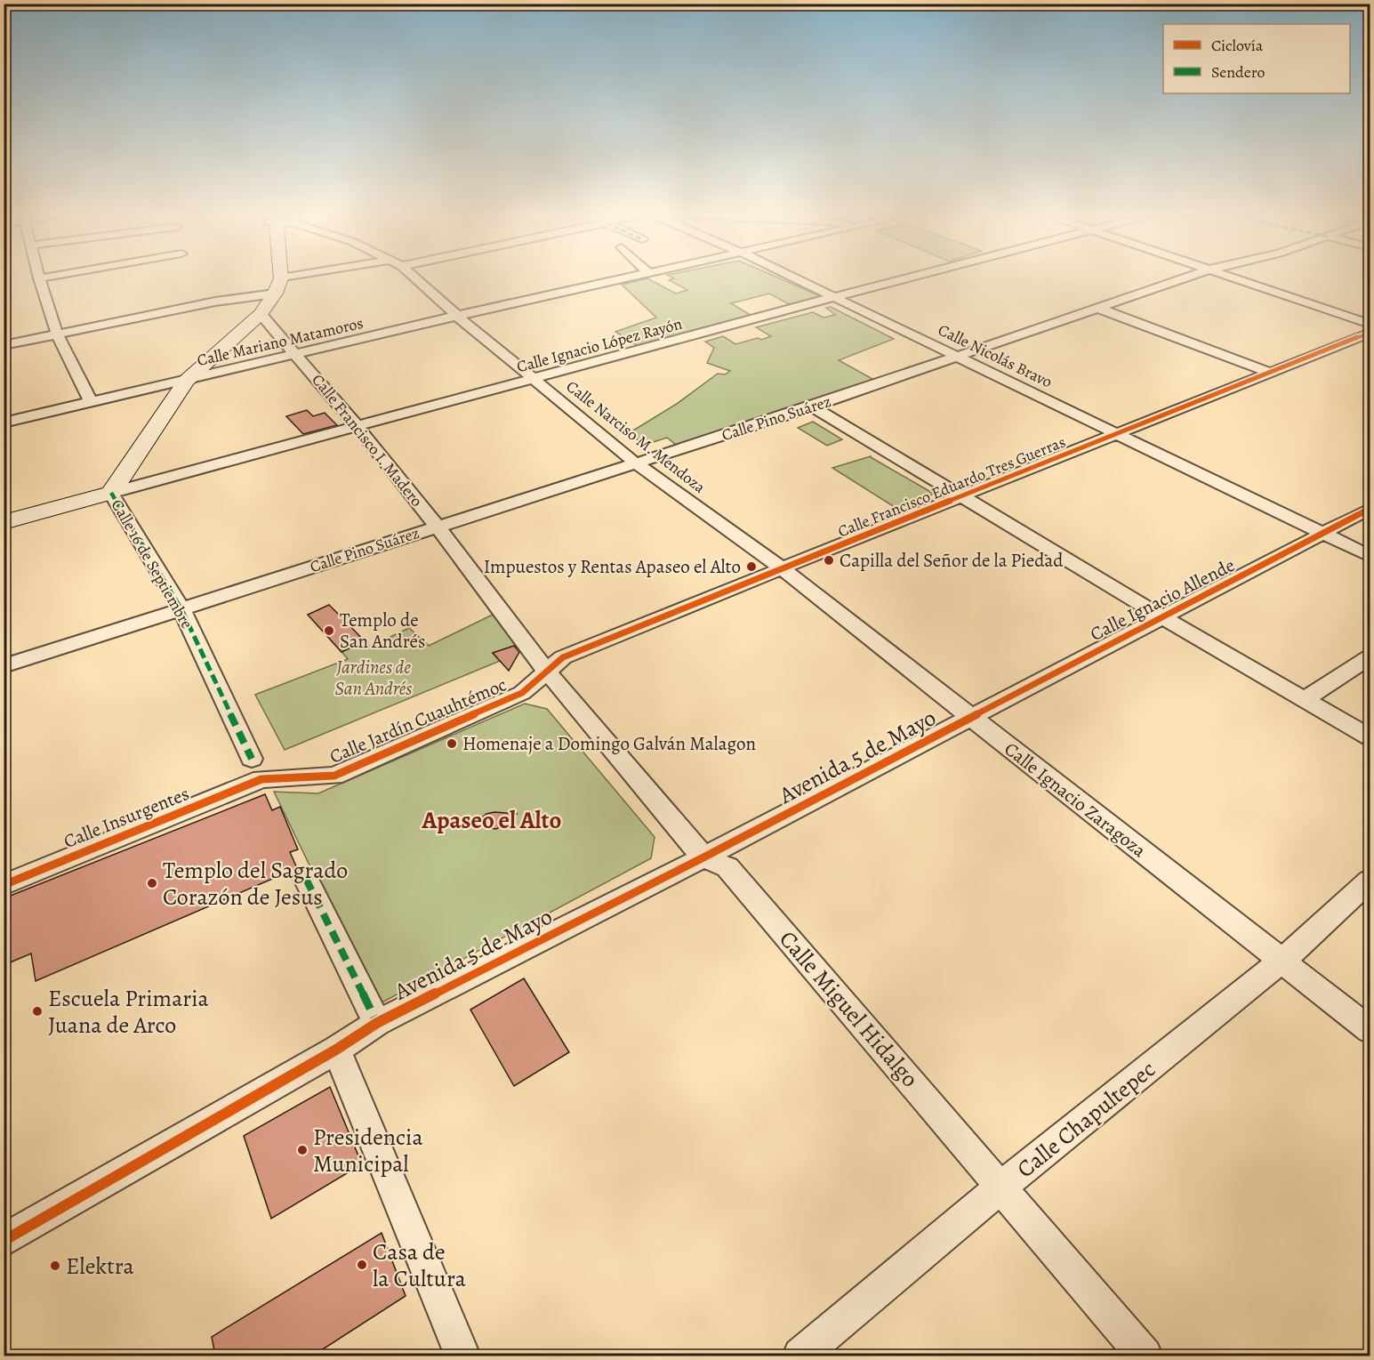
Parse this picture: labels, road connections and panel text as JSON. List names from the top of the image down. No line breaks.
{"streets":{"street":["Calle Mariano Matamoros","Calle Ignacio López Rayón","Calle Nicolás Bravo","Calle Pino Suárez","Calle Narciso M. Mendoza","Calle Francisco I. Madero","Calle Francisco Eduardo Tres Guerras","Calle 16 de Septiembre","Calle Ignacio Allende","Calle Jardín Cuauhtémoc","Avenida 5 de Mayo","Calle Ignacio Zaragoza","Calle Insurgentes","Calle Miguel Hidalgo","Calle Chapultepec"]},"crossings":[["Calle Mariano Matamoros","Calle Narciso M. Mendoza"],["Calle Mariano Matamoros","Calle Francisco I. Madero"],["Calle Mariano Matamoros","Calle 16 de Septiembre"],["Calle Ignacio López Rayón","Calle Nicolás Bravo"],["Calle Ignacio López Rayón","Calle Narciso M. Mendoza"],["Calle Ignacio López Rayón","Calle Francisco I. Madero"],["Calle Ignacio López Rayón","Calle 16 de Septiembre"],["Calle Nicolás Bravo","Calle Pino Suárez"],["Calle Nicolás Bravo","Calle Francisco Eduardo Tres Guerras"],["Calle Nicolás Bravo","Calle Ignacio Allende"],["Calle Pino Suárez","Calle Narciso M. Mendoza"],["Calle Pino Suárez","Calle Francisco I. Madero"],["Calle Pino Suárez","Calle 16 de Septiembre"],["Calle Narciso M. Mendoza","Calle Francisco Eduardo Tres Guerras"],["Calle Narciso M. Mendoza","Calle Ignacio Zaragoza"],["Calle Francisco I. Madero","Calle Francisco Eduardo Tres Guerras"],["Calle Francisco I. Madero","Calle 16 de Septiembre"],["Calle Francisco I. Madero","Calle Jardín Cuauhtémoc"],["Calle Francisco I. Madero","Calle Miguel Hidalgo"],["Calle Francisco Eduardo Tres Guerras","Calle Jardín Cuauhtémoc"],["Calle Francisco Eduardo Tres Guerras","Calle Ignacio Zaragoza"],["Calle Francisco Eduardo Tres Guerras","Calle Miguel Hidalgo"],["Calle 16 de Septiembre","Calle Jardín Cuauhtémoc"],["Calle 16 de Septiembre","Calle Insurgentes"],["Calle Ignacio Allende","Avenida 5 de Mayo"],["Calle Ignacio Allende","Calle Ignacio Zaragoza"],["Calle Jardín Cuauhtémoc","Calle Insurgentes"],["Calle Jardín Cuauhtémoc","Calle Miguel Hidalgo"],["Avenida 5 de Mayo","Calle Ignacio Zaragoza"],["Avenida 5 de Mayo","Calle Miguel Hidalgo"],["Calle Ignacio Zaragoza","Calle Chapultepec"],["Calle Miguel Hidalgo","Calle Chapultepec"]],"districts":["Apaseo el Alto"],"parks":["Jardines de San Andrés"],"places":["Capilla del Señor de la Piedad","Impuestos y Rentas Apaseo el Alto","Templo de San Andrés","Homenaje a Domingo Galván Malagon","Templo del Sagrado Corazón de Jesus","Escuela Primaria Juana de Arco","Presidencia Municipal","Casa de la Cultura","Elektra"],"legend":["Ciclovía","Sendero"]}
